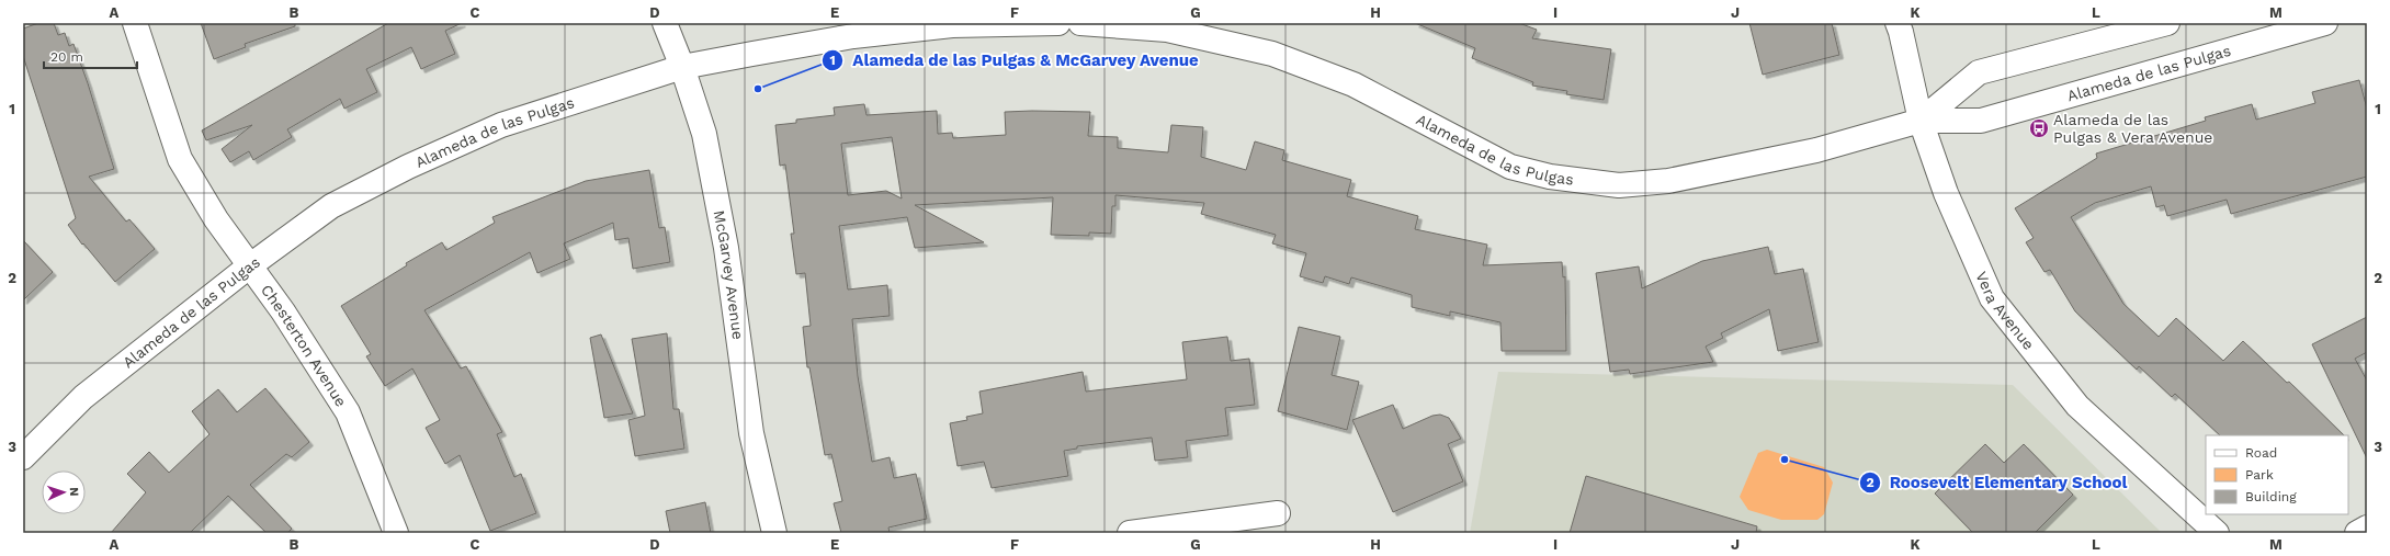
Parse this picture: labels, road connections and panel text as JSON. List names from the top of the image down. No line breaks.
{"streets":{"main road":["Alameda de las Pulgas","McGarvey Avenue","Vera Avenue","Chesterton Avenue"]},"crossings":[["Alameda de las Pulgas","McGarvey Avenue"],["Alameda de las Pulgas","Vera Avenue"],["Alameda de las Pulgas","Chesterton Avenue"]],"places":{"other":["Alameda de las Pulgas & McGarvey Avenue","Roosevelt Elementary School"],"bus stop":["Alameda de las Pulgas & Vera Avenue"]},"legend":["Road","Park","Building"],"scale_bar":"20 m","north":"right","grid":{"columns":["A","B","C","D","E","F","G","H","I","J","K","L","M"],"rows":["1","2","3"]}}
